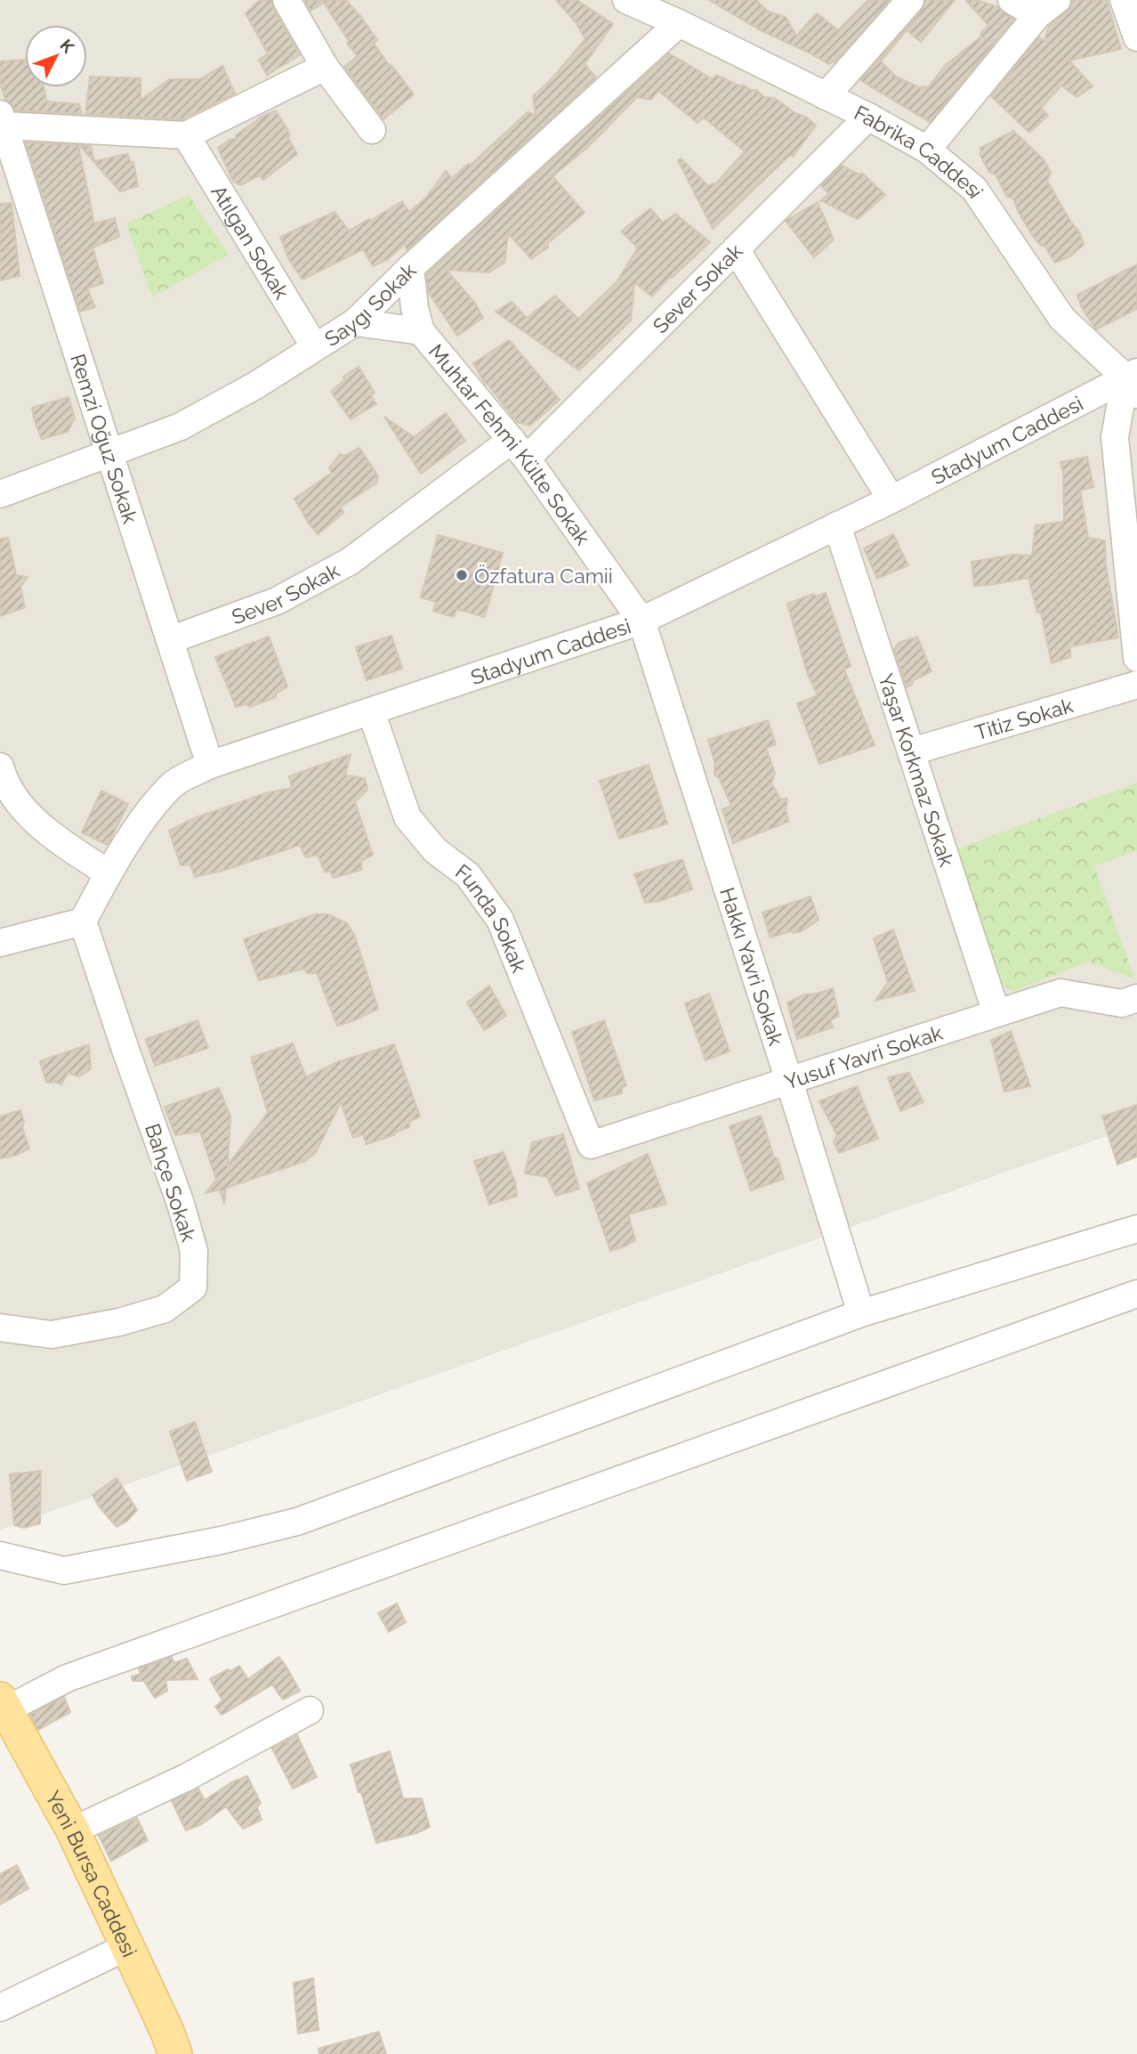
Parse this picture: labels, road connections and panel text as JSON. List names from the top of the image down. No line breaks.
{"streets":{"main road":["Yeni Bursa Caddesi"],"street":["Fabrika Caddesi","Atılgan Sokak","Sever Sokak","Saygı Sokak","Remzi Oğuz Sokak","Stadyum Caddesi","Muhtar Fehmi Külte Sokak","Titiz Sokak","Yaşar Korkmaz Sokak","Funda Sokak","Hakkı Yavri Sokak","Yusuf Yavri Sokak","Bahçe Sokak"]},"crossings":[["Fabrika Caddesi","Sever Sokak"],["Fabrika Caddesi","Saygı Sokak"],["Fabrika Caddesi","Stadyum Caddesi"],["Atılgan Sokak","Saygı Sokak"],["Sever Sokak","Remzi Oğuz Sokak"],["Sever Sokak","Muhtar Fehmi Külte Sokak"],["Saygı Sokak","Remzi Oğuz Sokak"],["Saygı Sokak","Muhtar Fehmi Külte Sokak"],["Remzi Oğuz Sokak","Stadyum Caddesi"],["Stadyum Caddesi","Muhtar Fehmi Külte Sokak"],["Stadyum Caddesi","Yaşar Korkmaz Sokak"],["Stadyum Caddesi","Funda Sokak"],["Stadyum Caddesi","Hakkı Yavri Sokak"],["Stadyum Caddesi","Bahçe Sokak"],["Muhtar Fehmi Külte Sokak","Hakkı Yavri Sokak"],["Titiz Sokak","Yaşar Korkmaz Sokak"],["Yaşar Korkmaz Sokak","Yusuf Yavri Sokak"],["Funda Sokak","Yusuf Yavri Sokak"],["Hakkı Yavri Sokak","Yusuf Yavri Sokak"]],"places":["Özfatura Camii"],"north":"top right"}
